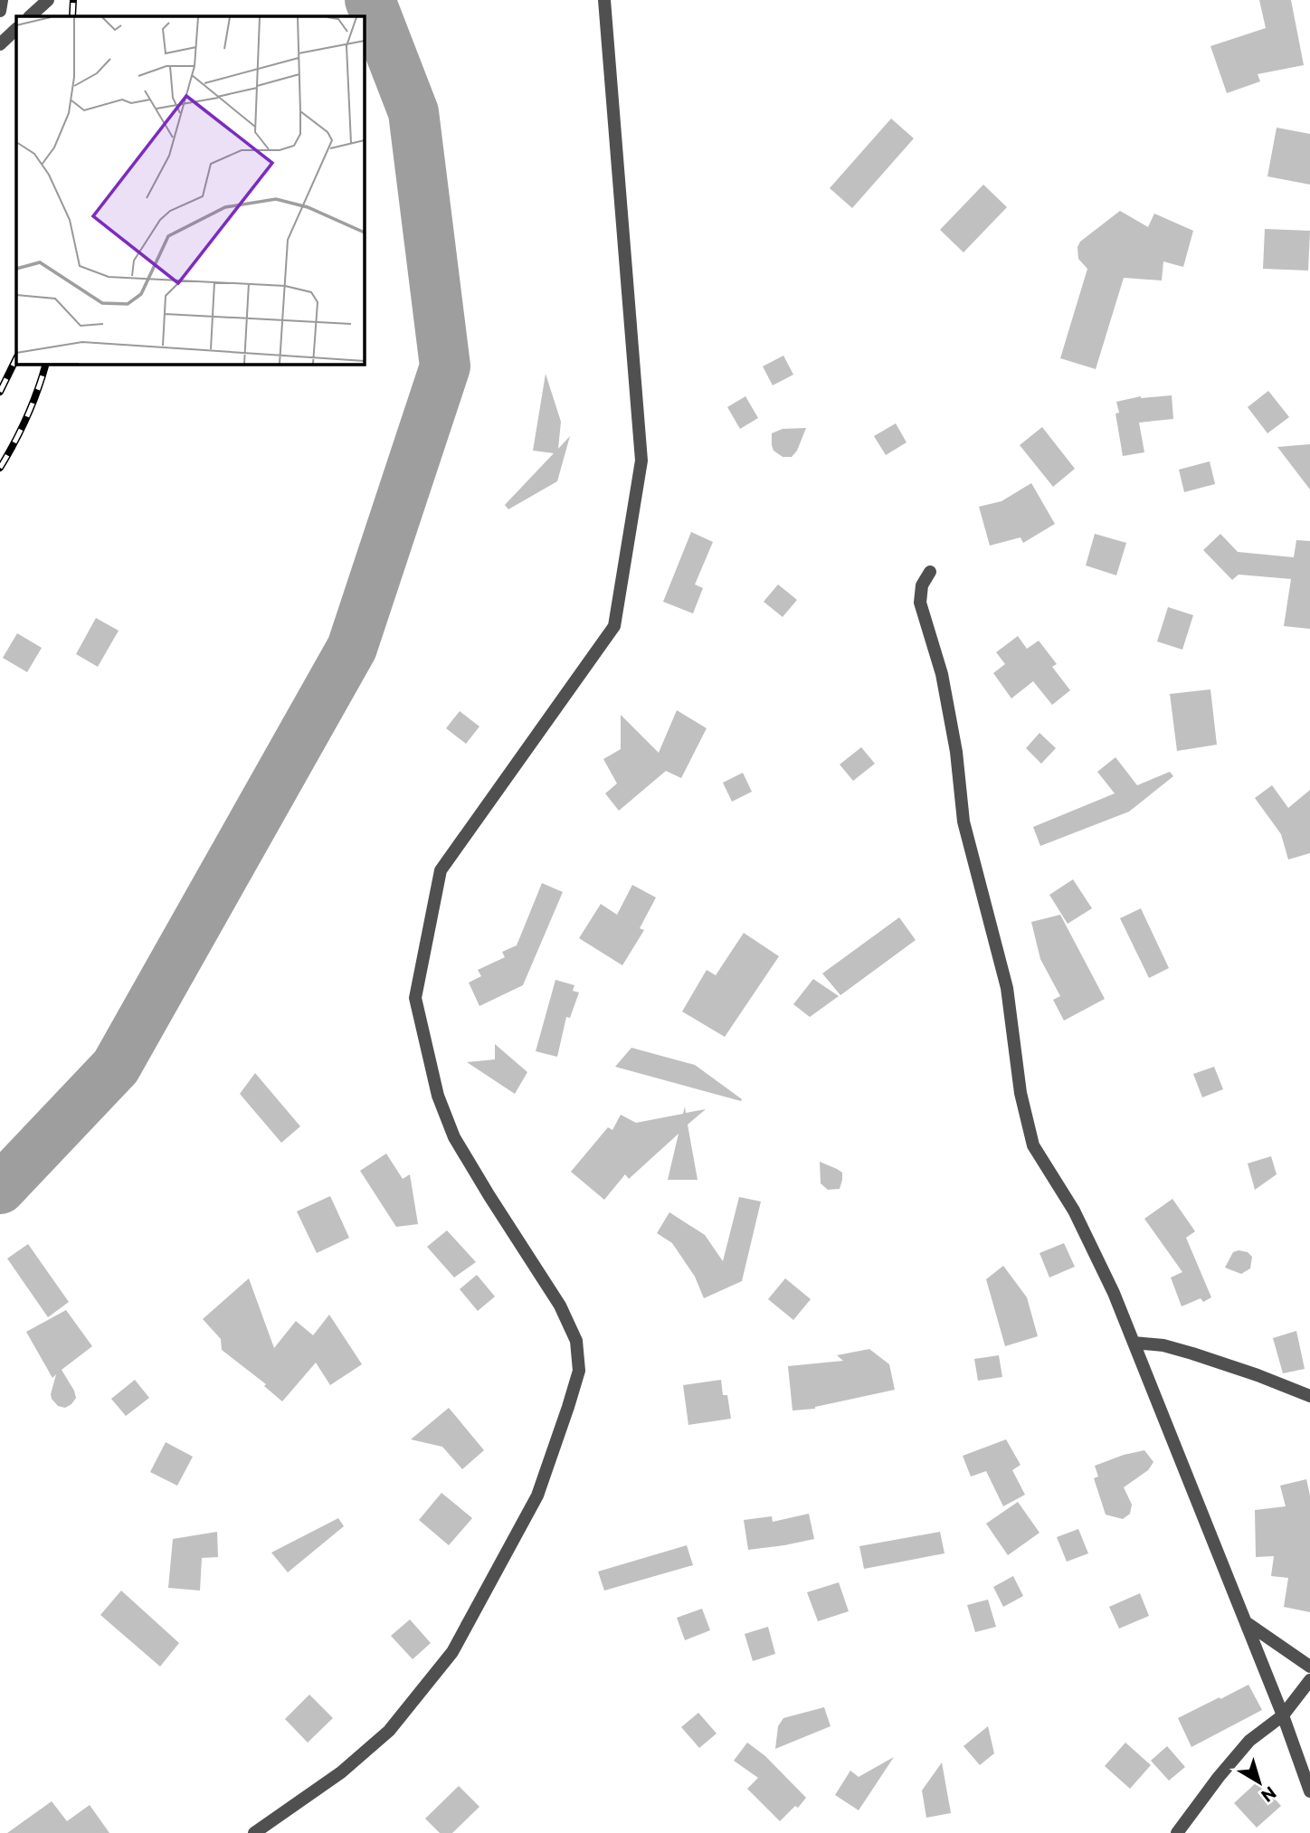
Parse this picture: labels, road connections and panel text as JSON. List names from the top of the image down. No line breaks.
{"north":"bottom right"}
